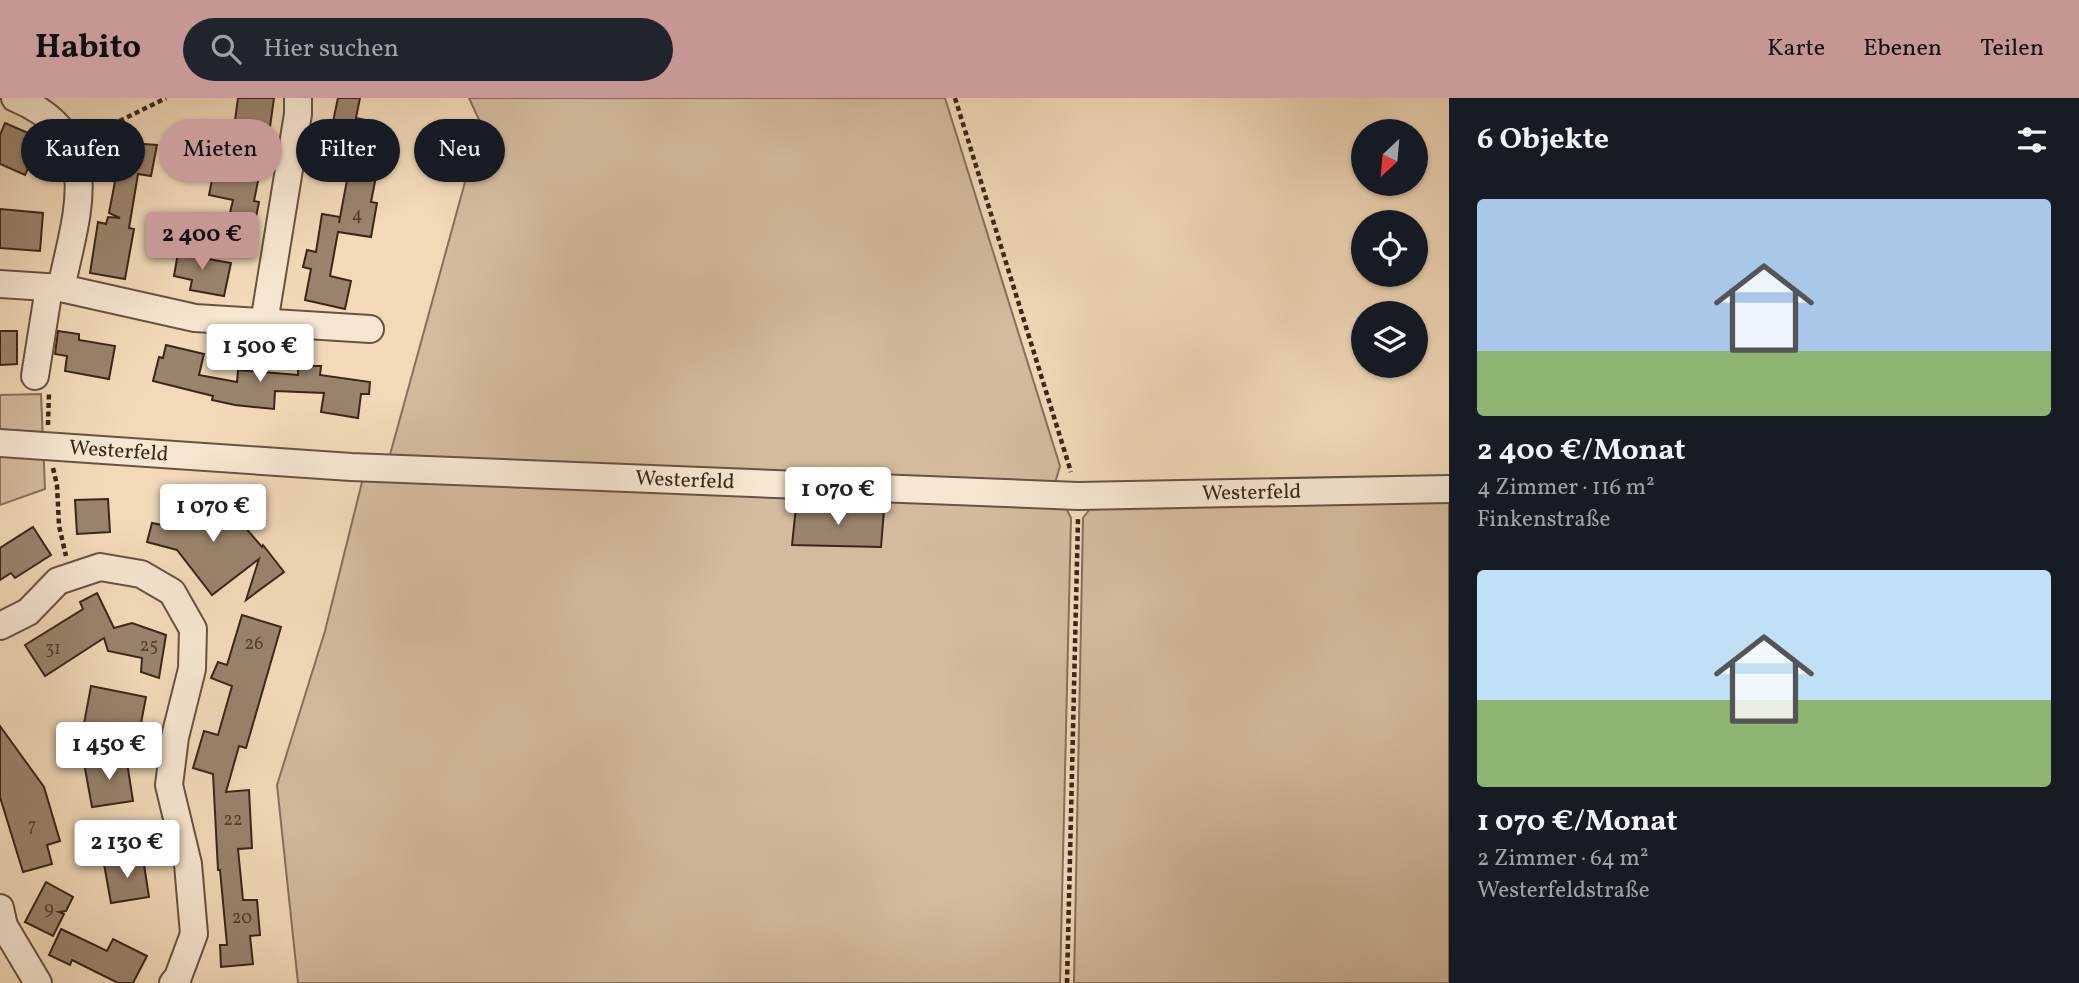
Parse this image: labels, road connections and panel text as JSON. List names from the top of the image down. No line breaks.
{"streets":{"street":["Westerfeld"]},"house_numbers":["4","26","25","31","22","7","9","20"],"north":"bottom left","page":{"header":"Habito","search":"Hier suchen","nav":["Karte","Ebenen","Teilen"],"heading":"6 Objekte","chip":["Kaufen","Mieten","Filter","Neu"],"list":[{"name":"2 400 €/Monat","note":"4 Zimmer · 116 m² · Finkenstraße"},{"name":"1 070 €/Monat","note":"2 Zimmer · 64 m² · Westerfeldstraße"}],"price":["2 400 €","1 500 €","1 070 €","1 070 €","1 450 €","2 130 €"]}}
